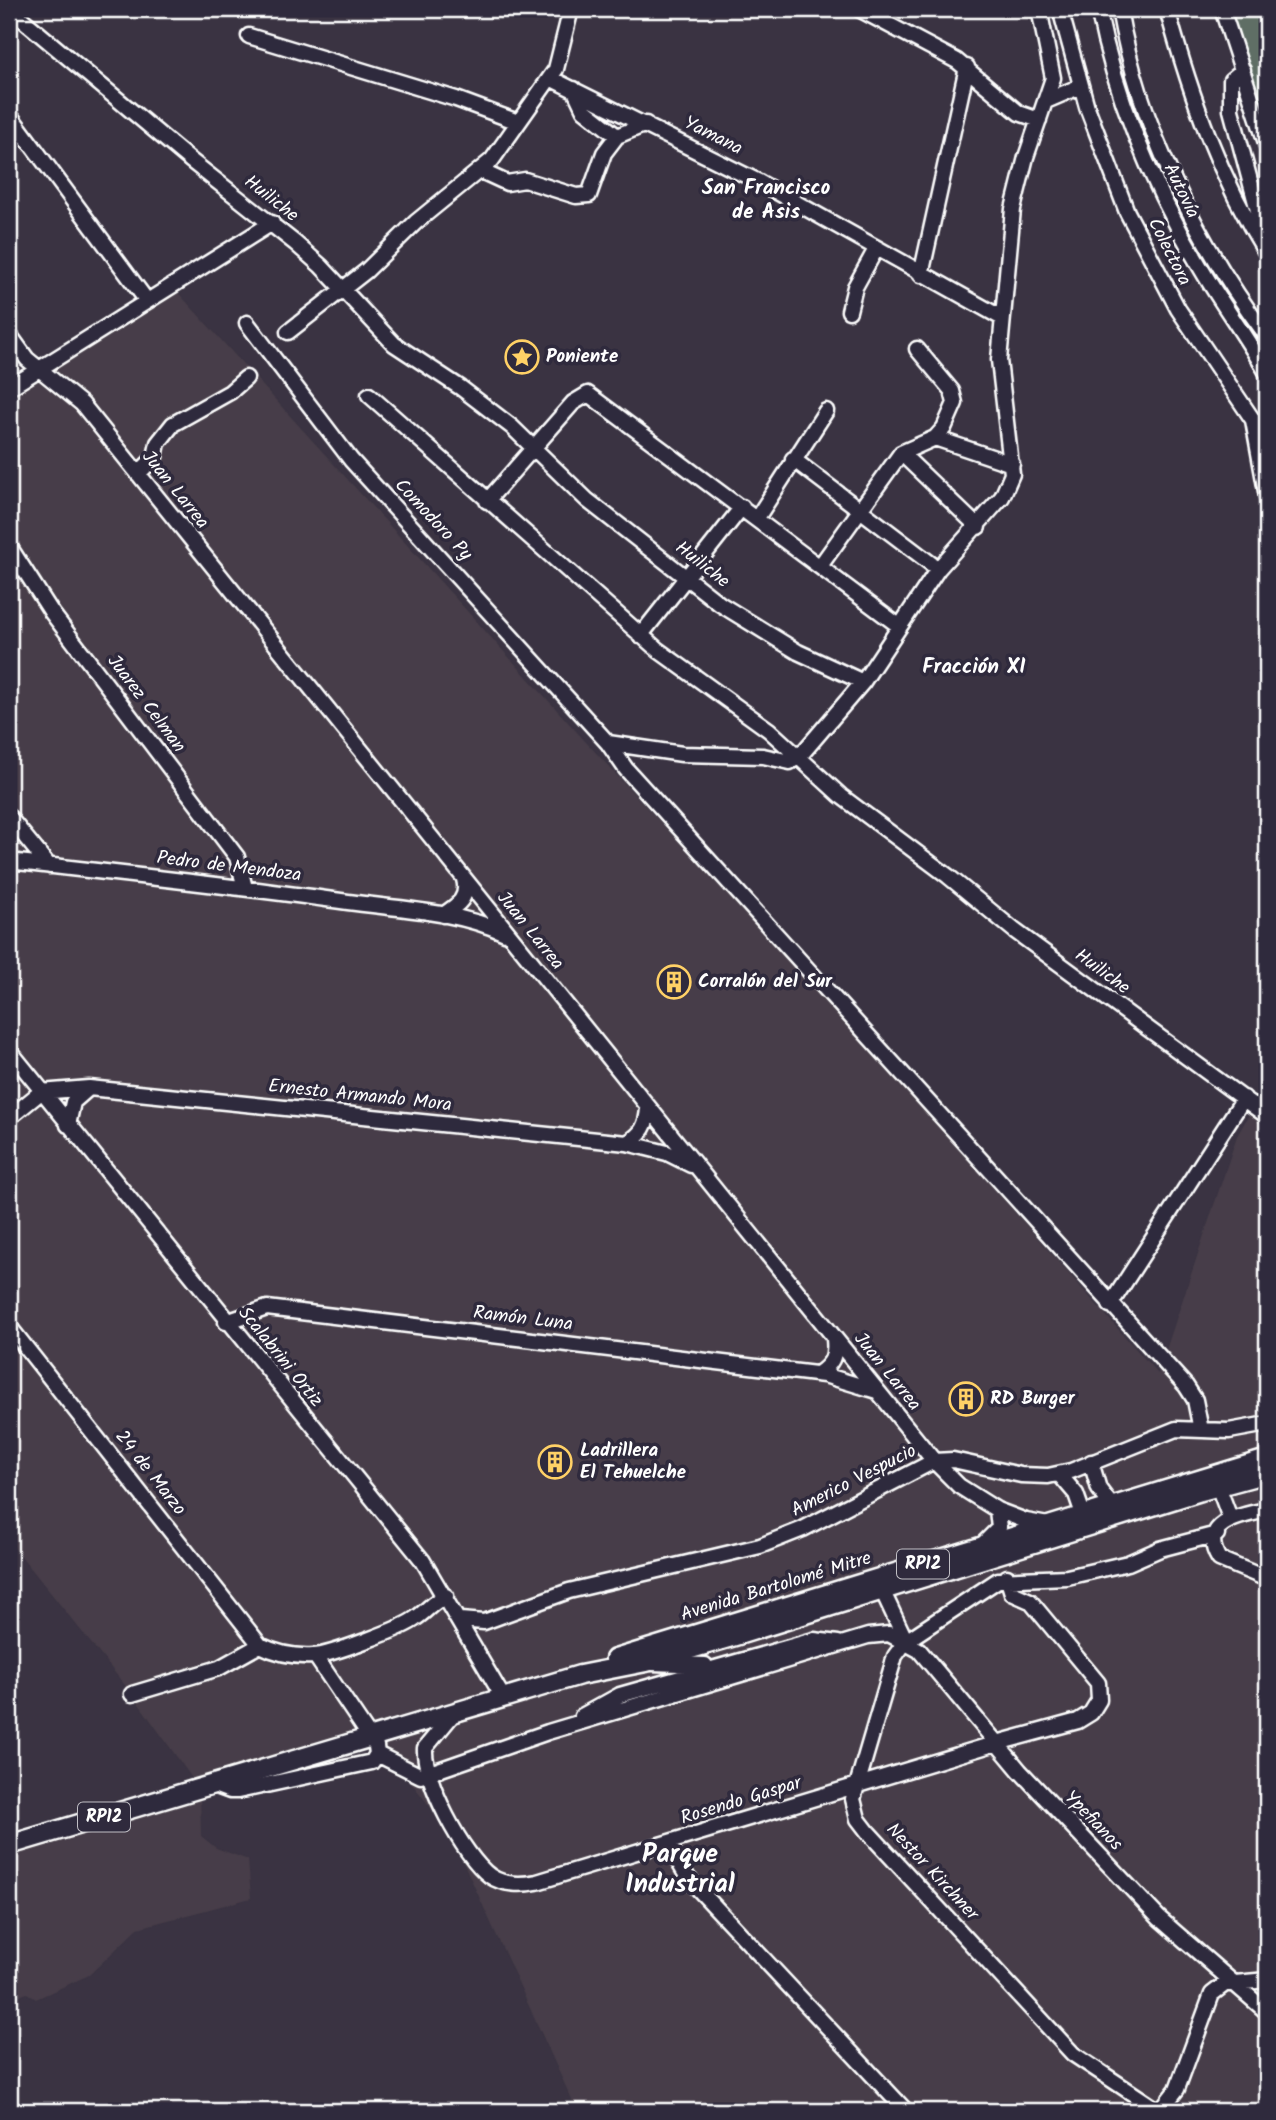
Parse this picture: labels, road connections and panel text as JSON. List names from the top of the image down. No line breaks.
{"streets":{"main road":["RP12","Avenida Bartolomé Mitre"],"street":["Yamana","Autovía","Huiliche","Colectora","Juan Larrea","Comodoro Py","Juarez Celman","Pedro de Mendoza","Ernesto Armando Mora","Ramón Luna","Scalabrini Ortiz","24 de Marzo","Americo Vespucio","Rosendo Gaspar","Ypefianos","Nestor Kirchner"]},"crossings":[["Juan Larrea","Pedro de Mendoza"],["Juan Larrea","Ernesto Armando Mora"],["Juan Larrea","Ramón Luna"],["Juan Larrea","Americo Vespucio"],["Juan Larrea","Avenida Bartolomé Mitre"],["Comodoro Py","Americo Vespucio"],["Juarez Celman","Pedro de Mendoza"],["Ernesto Armando Mora","Scalabrini Ortiz"],["Ramón Luna","Scalabrini Ortiz"],["Scalabrini Ortiz","Americo Vespucio"],["Scalabrini Ortiz","Avenida Bartolomé Mitre"],["Rosendo Gaspar","Ypefianos"],["Rosendo Gaspar","Nestor Kirchner"],["Ypefianos","Nestor Kirchner"]],"districts":["San Francisco de Asis","Fracción XI","Parque Industrial"],"places":{"place":["Poniente"],"building":["Corralón del Sur","RD Burger","Ladrillera El Tehuelche"]}}
